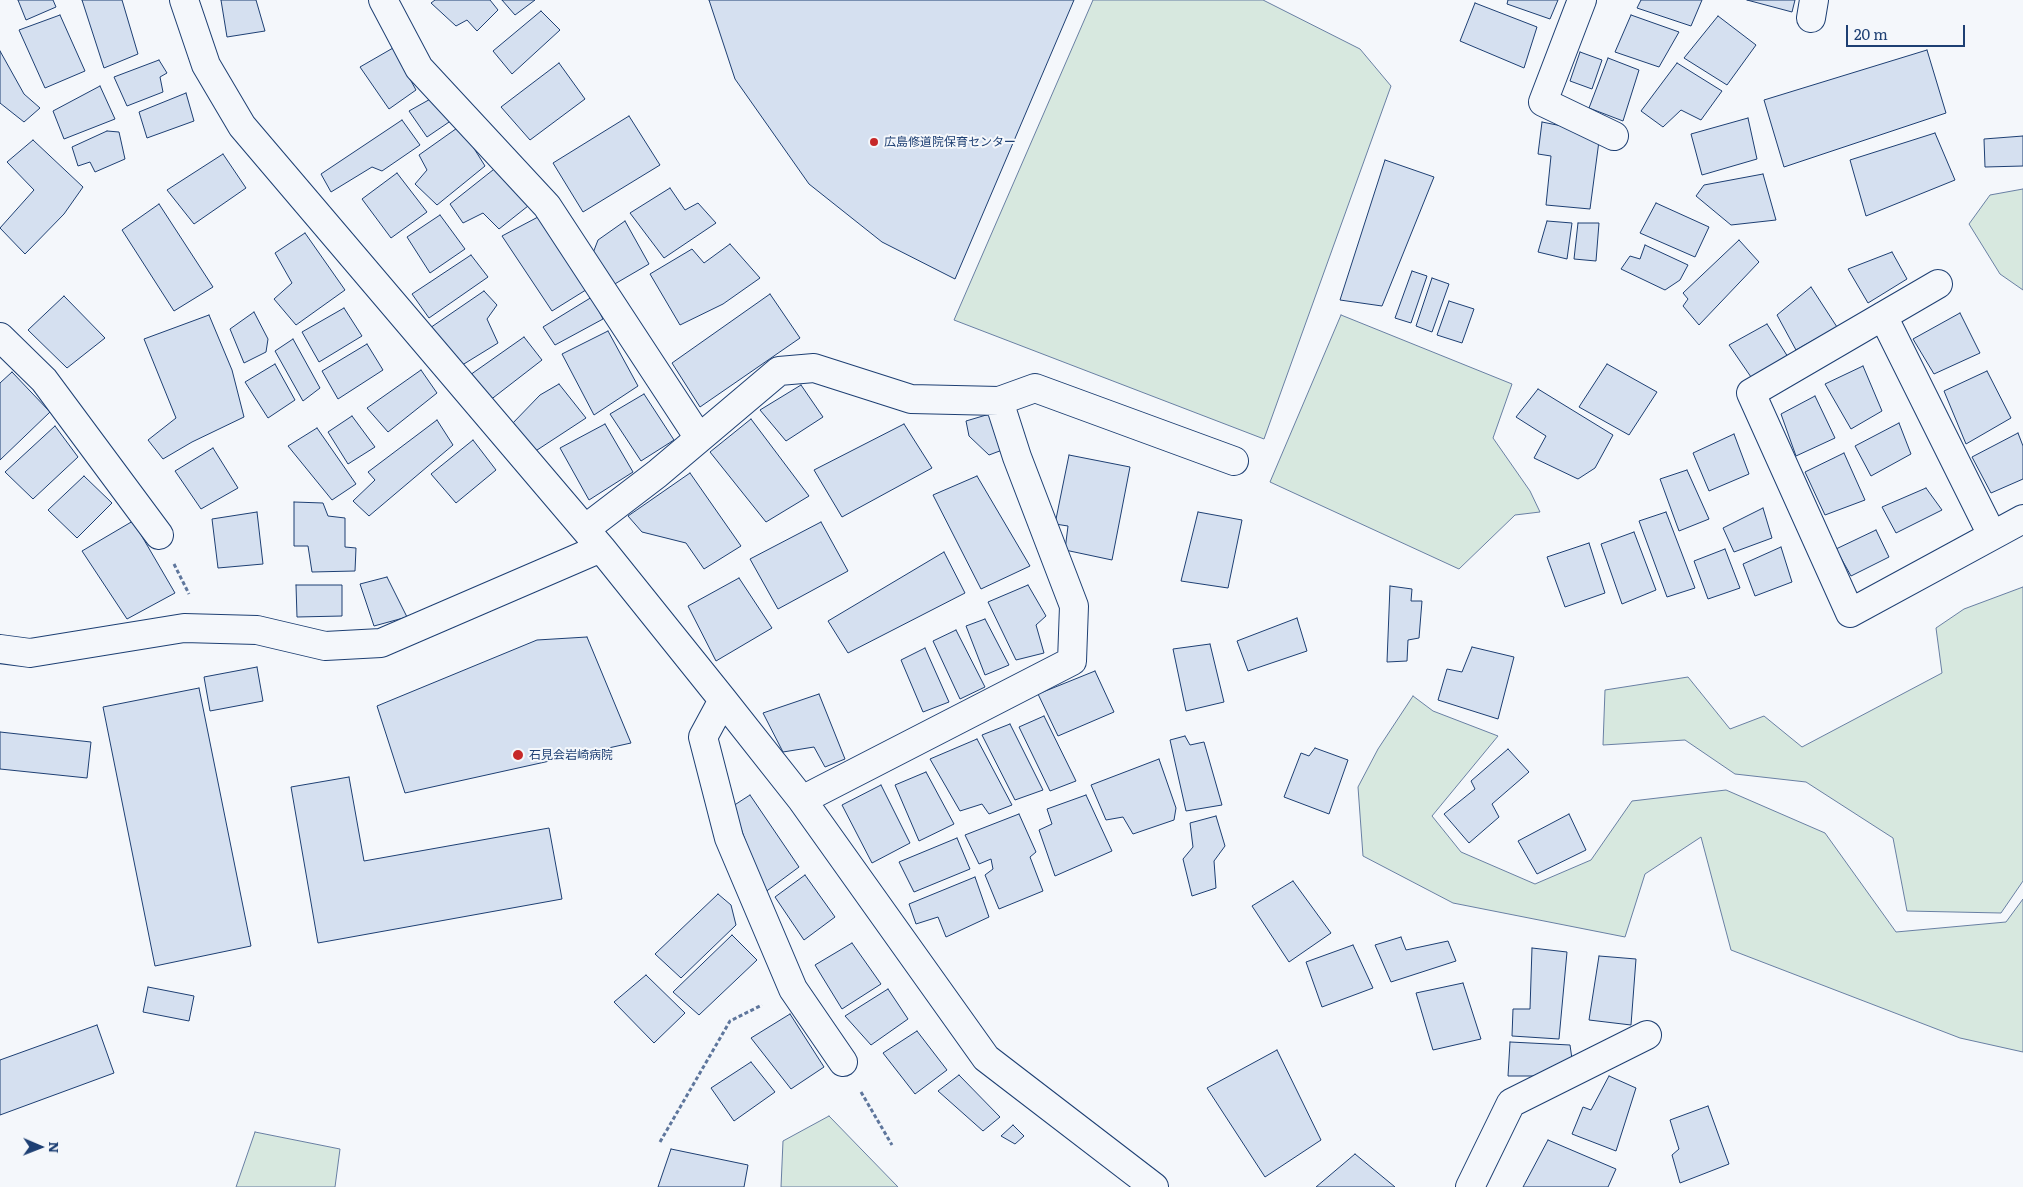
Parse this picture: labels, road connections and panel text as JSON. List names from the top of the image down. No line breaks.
{"places":["広島修道院保育センター","石見会岩崎病院"],"scale_bar":"20 m","north":"right"}
